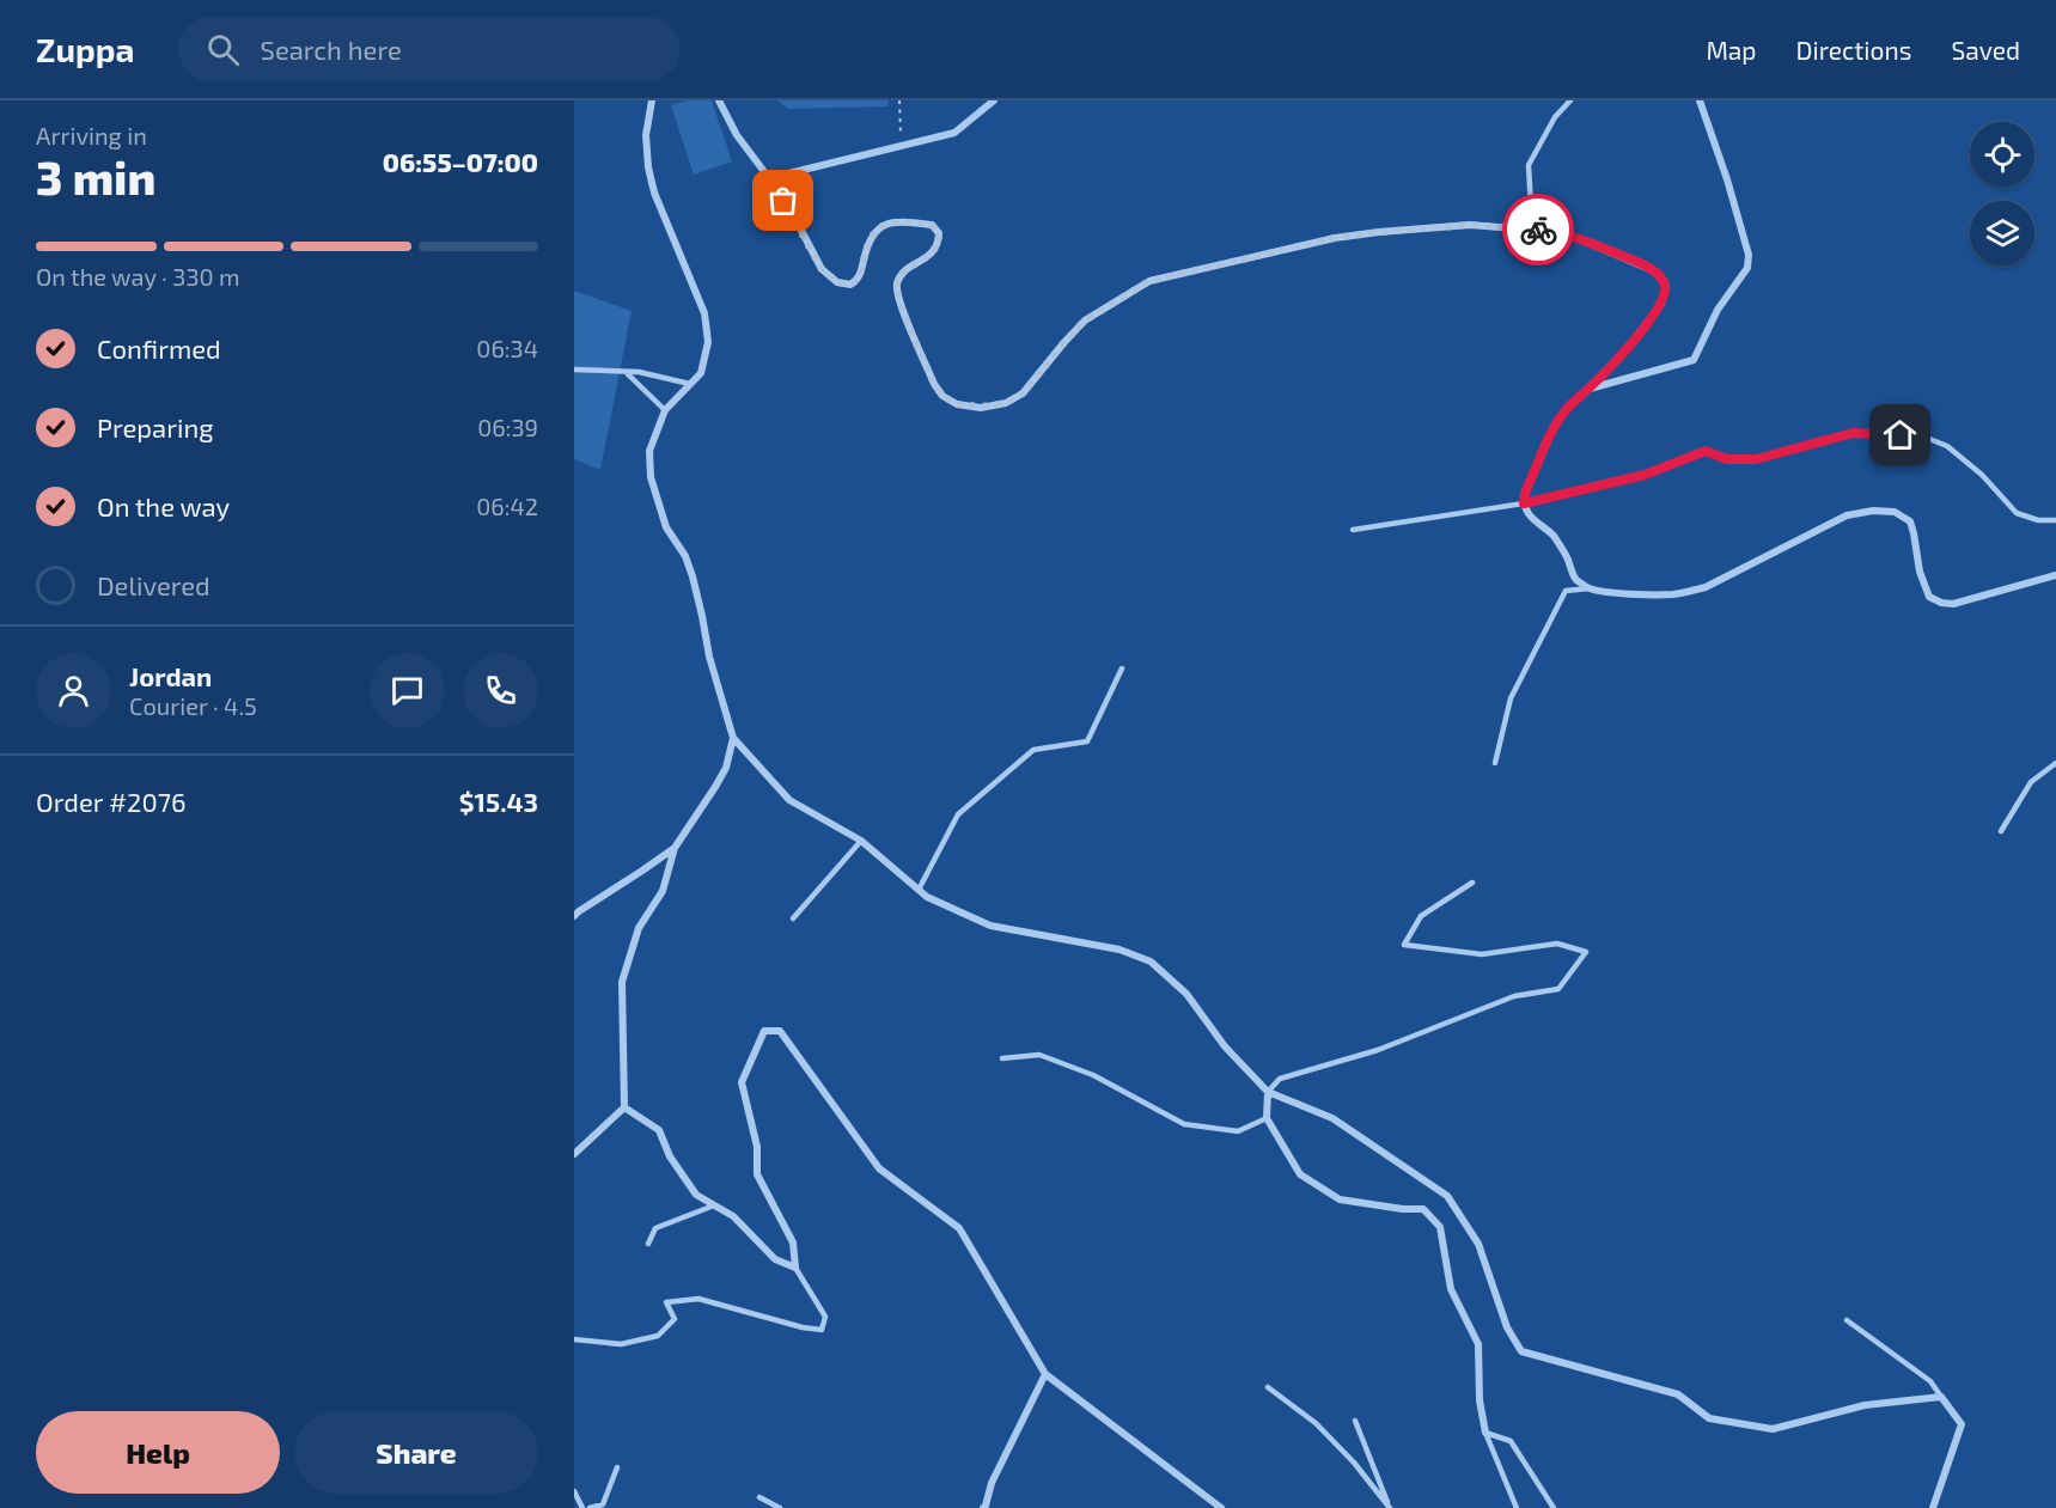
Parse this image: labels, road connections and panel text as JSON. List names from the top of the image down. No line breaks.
{"page":{"header":"Zuppa","search":"Search here","nav":["Map","Directions","Saved"],"heading":["3 min","Arriving in","06:55–07:00"],"panel":["Jordan","Courier · 4.5","Order #2076","$15.43"],"bar":"On the way · 330 m","list":[["Confirmed","06:34"],["Preparing","06:39"],["On the way","06:42"],"Delivered"],"buttons":["Help","Share"]}}
